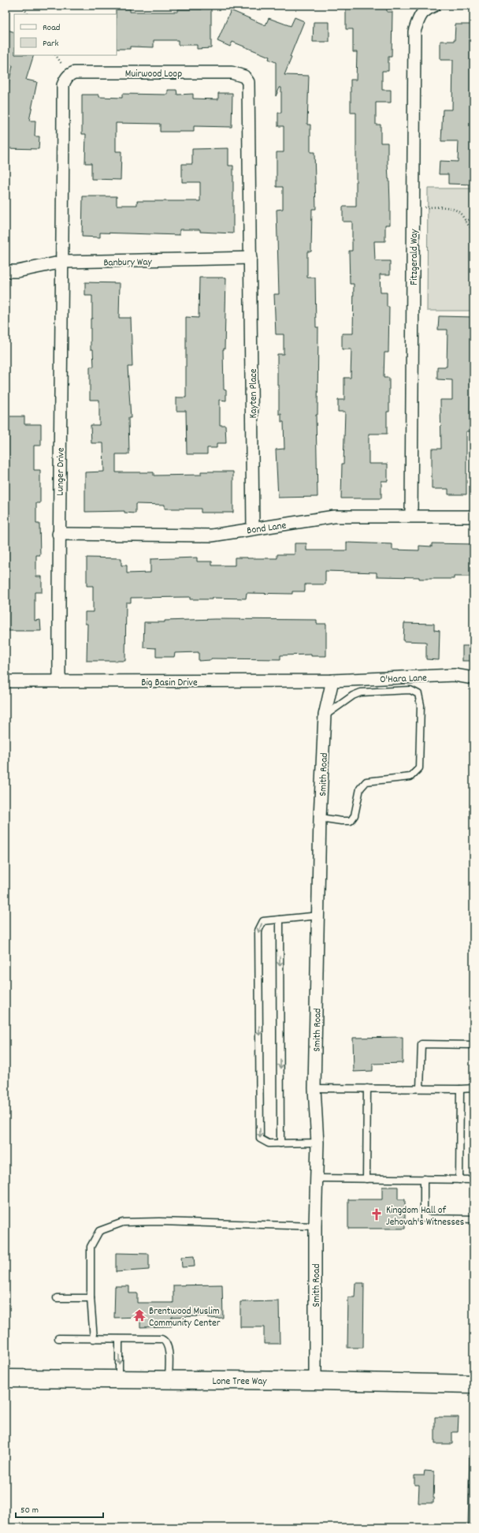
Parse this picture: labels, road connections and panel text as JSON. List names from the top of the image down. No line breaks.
{"streets":{"main road":["Lone Tree Way"],"street":["Muirwood Loop","Fitzgerald Way","Banbury Way","Kayten Place","Lunger Drive","Bond Lane","O'Hara Lane","Big Basin Drive","Smith Road"]},"crossings":[["Muirwood Loop","Banbury Way"],["Muirwood Loop","Kayten Place"],["Muirwood Loop","Lunger Drive"],["Fitzgerald Way","Bond Lane"],["Banbury Way","Kayten Place"],["Banbury Way","Lunger Drive"],["Kayten Place","Bond Lane"],["Lunger Drive","Bond Lane"],["Lunger Drive","Big Basin Drive"],["O'Hara Lane","Big Basin Drive"],["O'Hara Lane","Smith Road"],["Big Basin Drive","Smith Road"],["Smith Road","Lone Tree Way"]],"places":{"church":["Kingdom Hall of Jehovah's Witnesses"],"temple":["Brentwood Muslim Community Center"]},"legend":["Road","Park"],"scale_bar":"50 m"}
